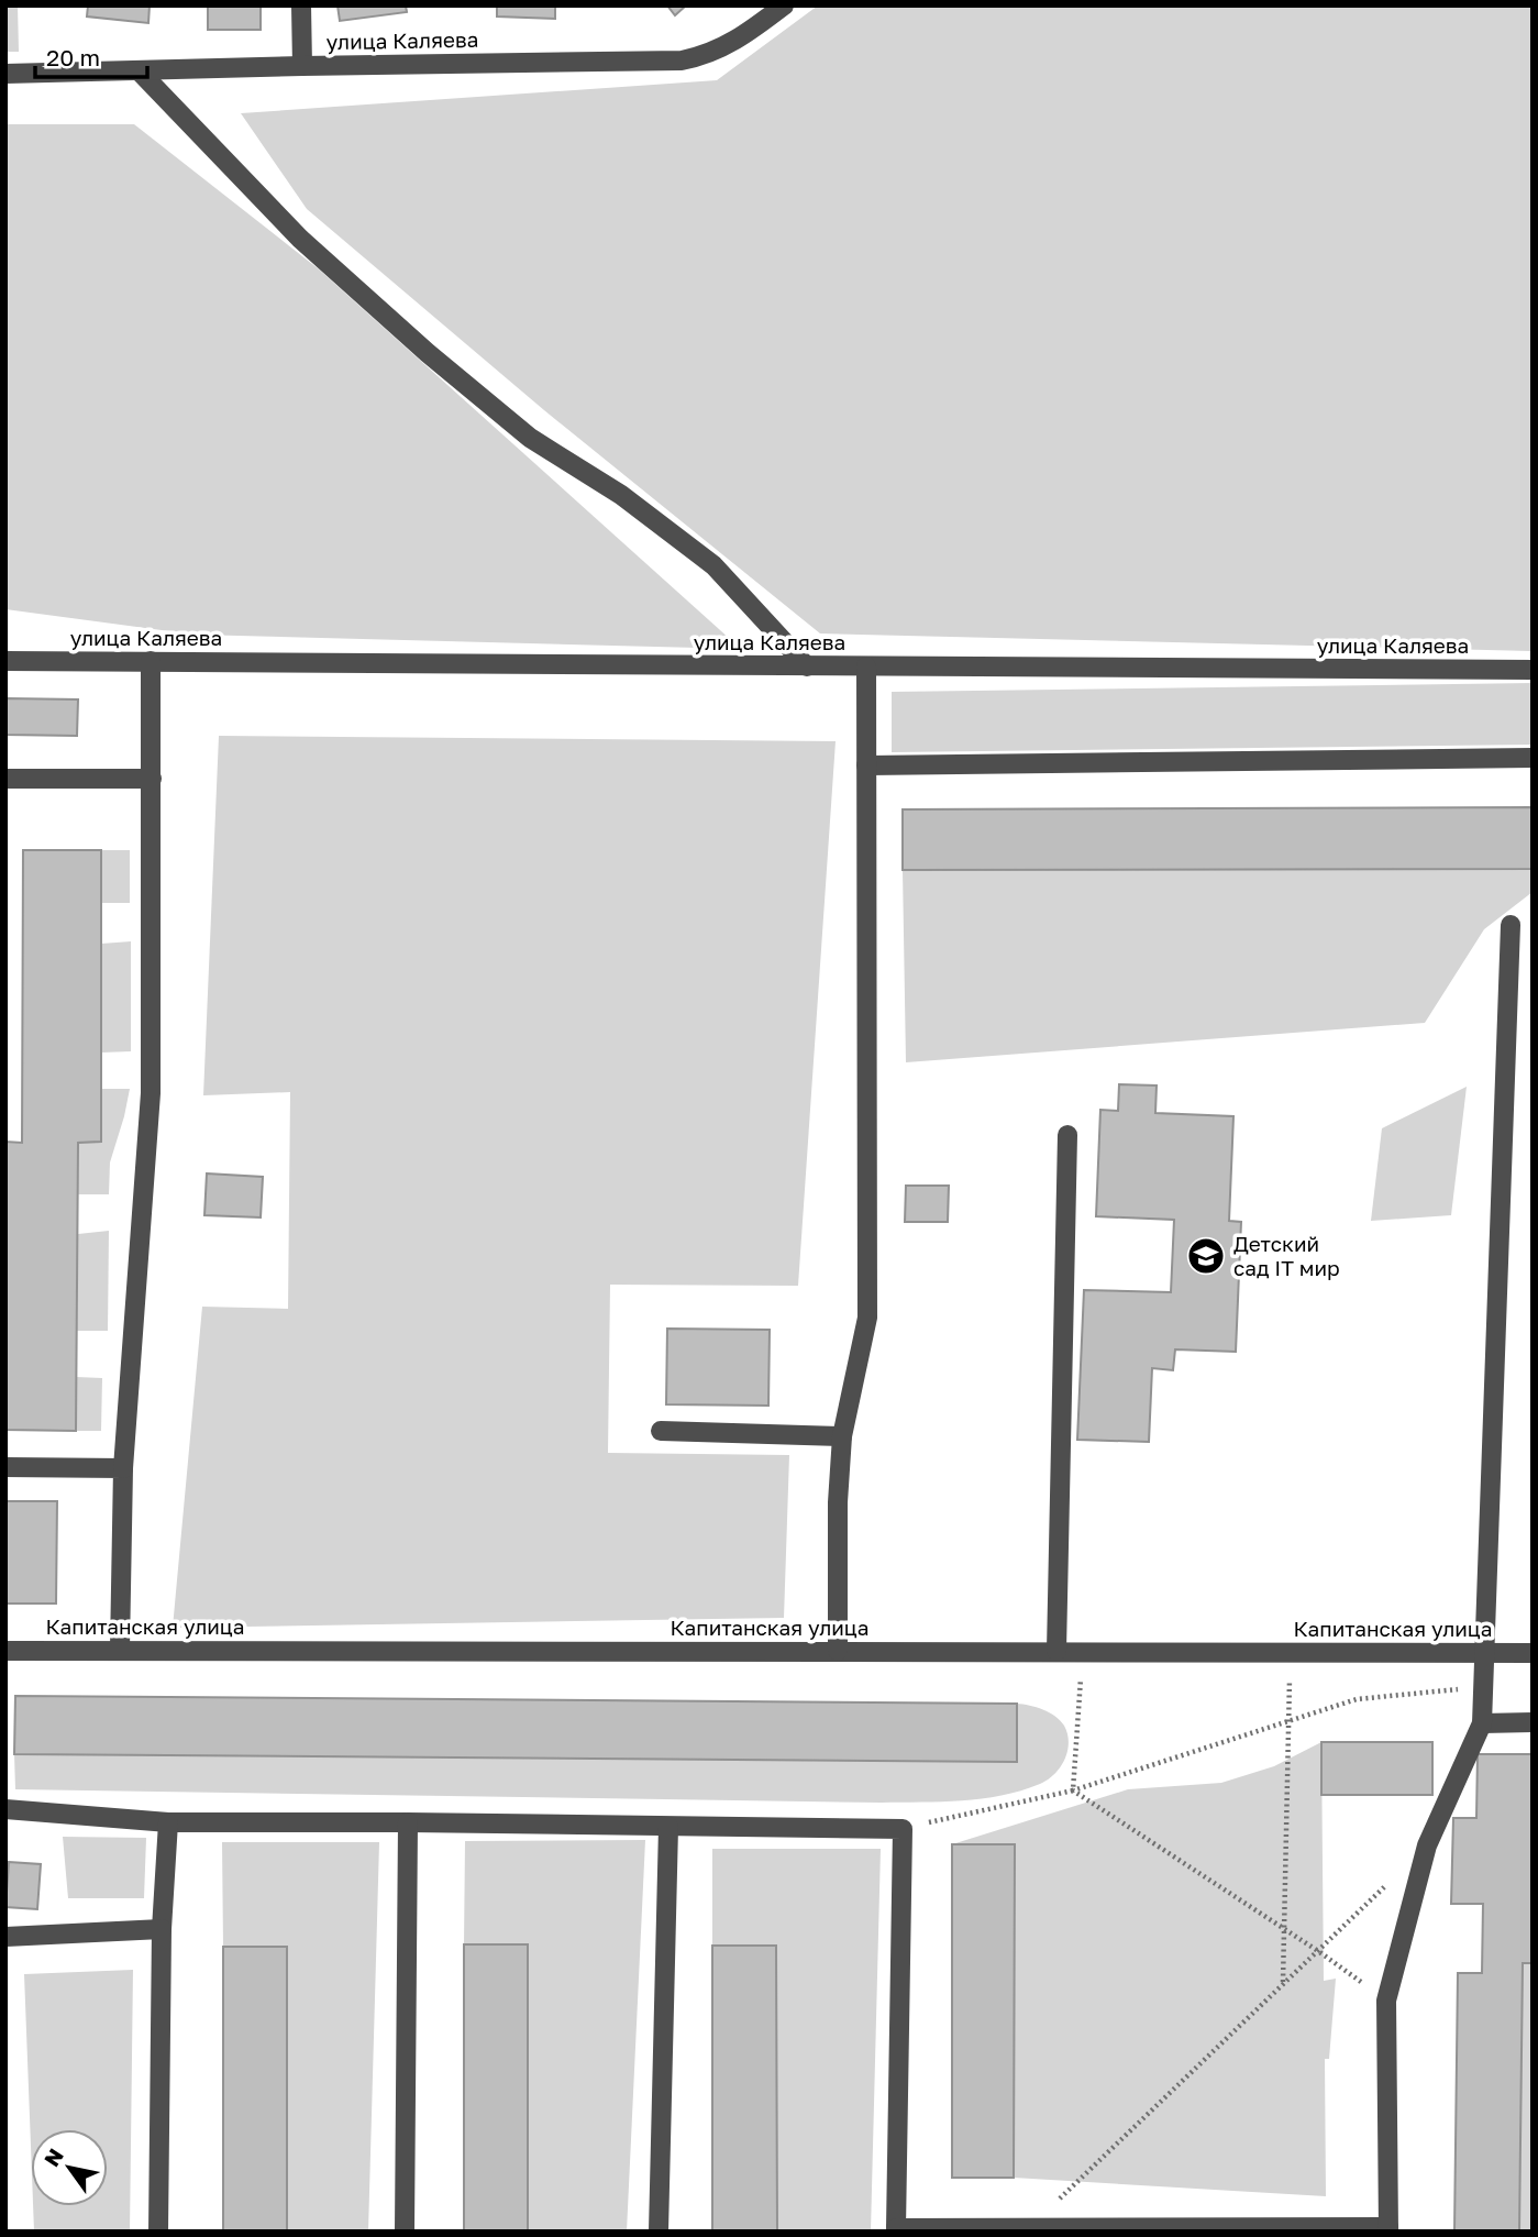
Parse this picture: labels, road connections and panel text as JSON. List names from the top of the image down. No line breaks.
{"streets":{"street":["улица Каляева","Капитанская улица"]},"places":{"school or university":["Детский сад IT мир"]},"scale_bar":"20 m","north":"top left"}
